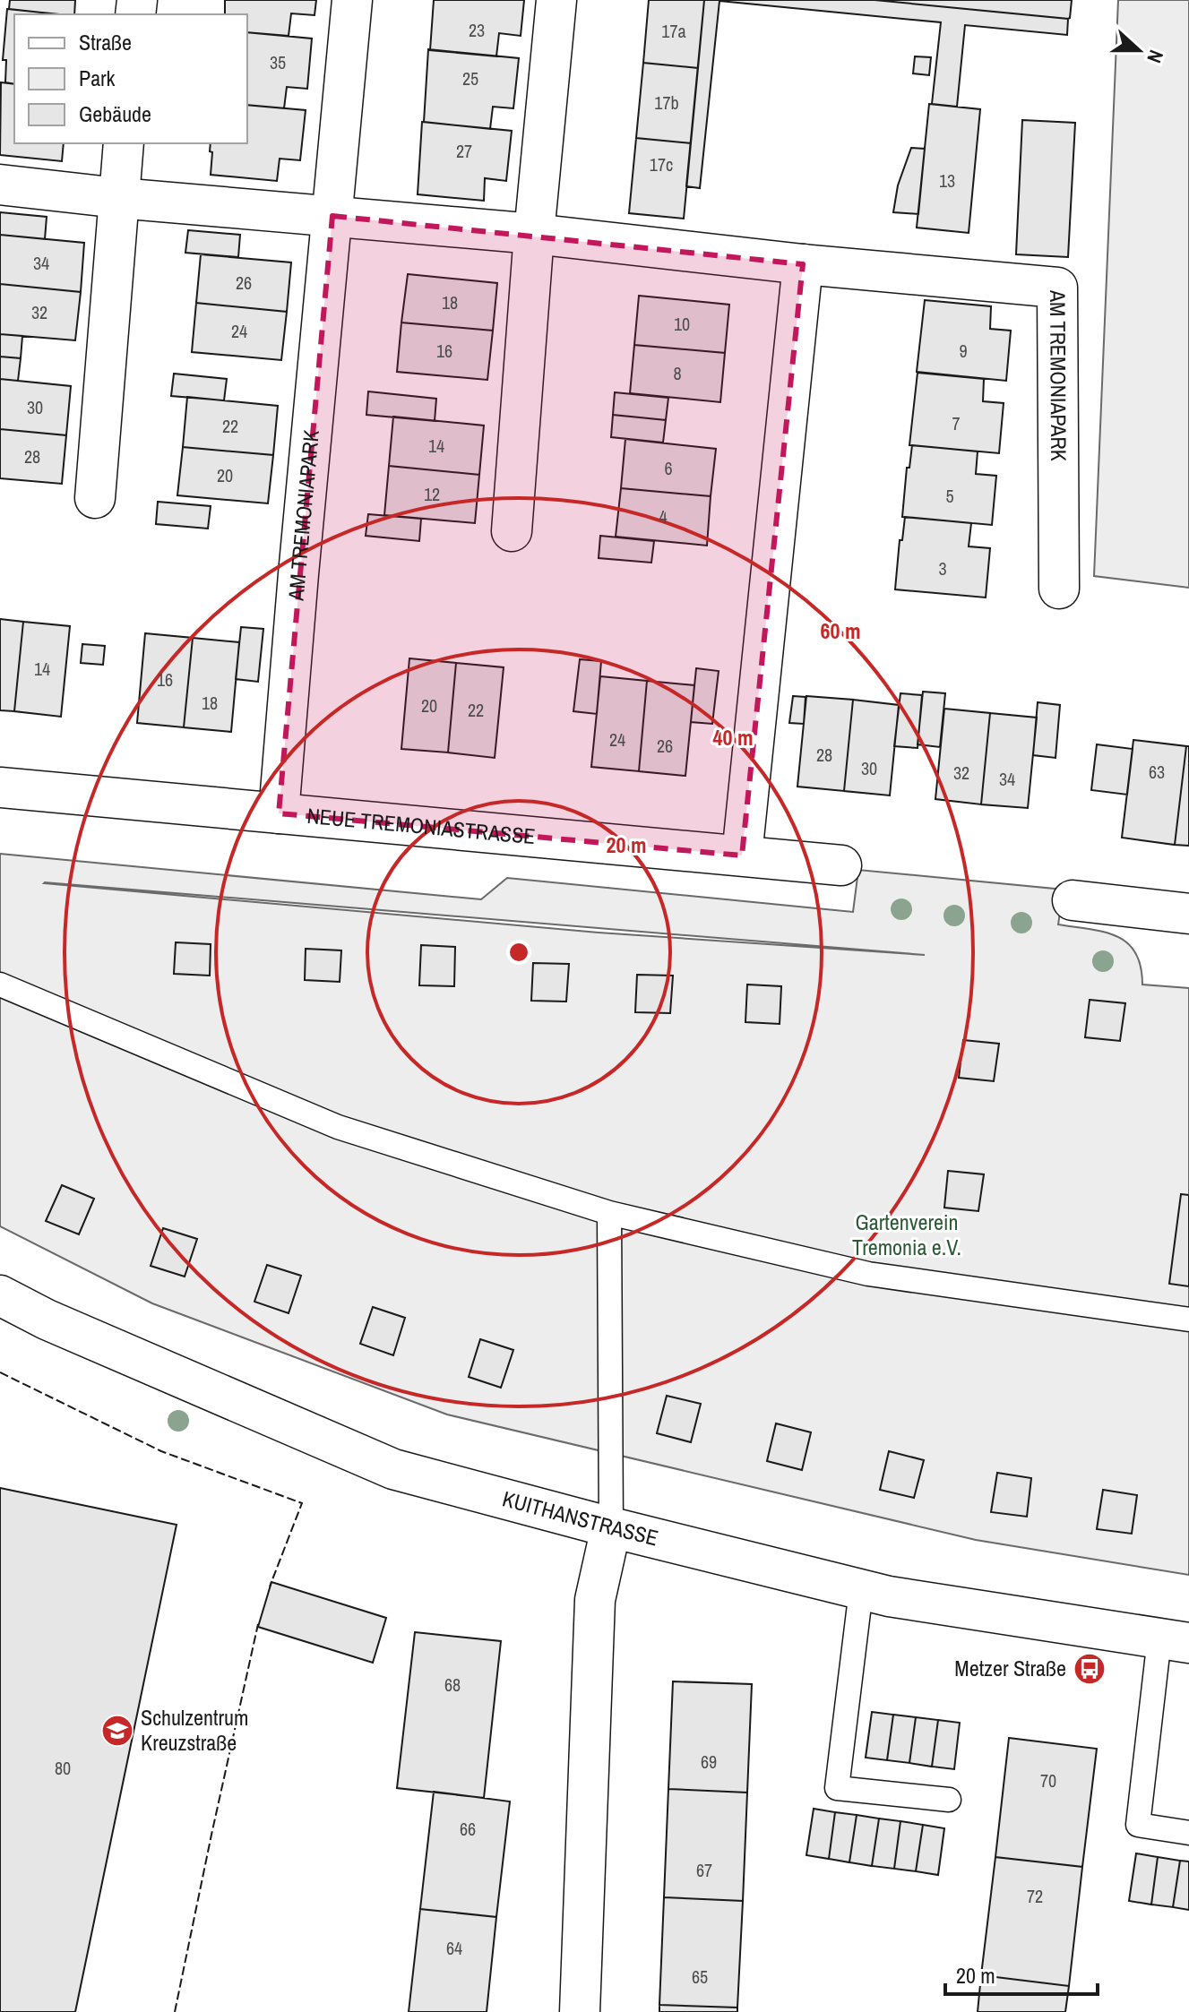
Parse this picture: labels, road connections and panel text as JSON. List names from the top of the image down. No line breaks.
{"streets":{"street":["AM TREMONIAPARK","NEUE TREMONIASTRASSE","KUITHANSTRASSE"]},"crossings":[["AM TREMONIAPARK","NEUE TREMONIASTRASSE"]],"parks":["Gartenverein Tremonia e.V."],"places":{"bus stop":["Metzer Straße"],"school or university":["Schulzentrum Kreuzstraße"]},"house_numbers":["23","17a","35","25","17b","27","17c","13","34","26","18","32","10","24","16","9","8","30","7","22","14","28","6","20","12","5","4","3","14","16","18","20","22","24","26","28","30","63","32","34","68","69","80","70","66","67","72","64","65"],"legend":["Straße","Park","Gebäude"],"scale_bar":"20 m","north":"right","rings":["60 m","40 m","20 m"]}
